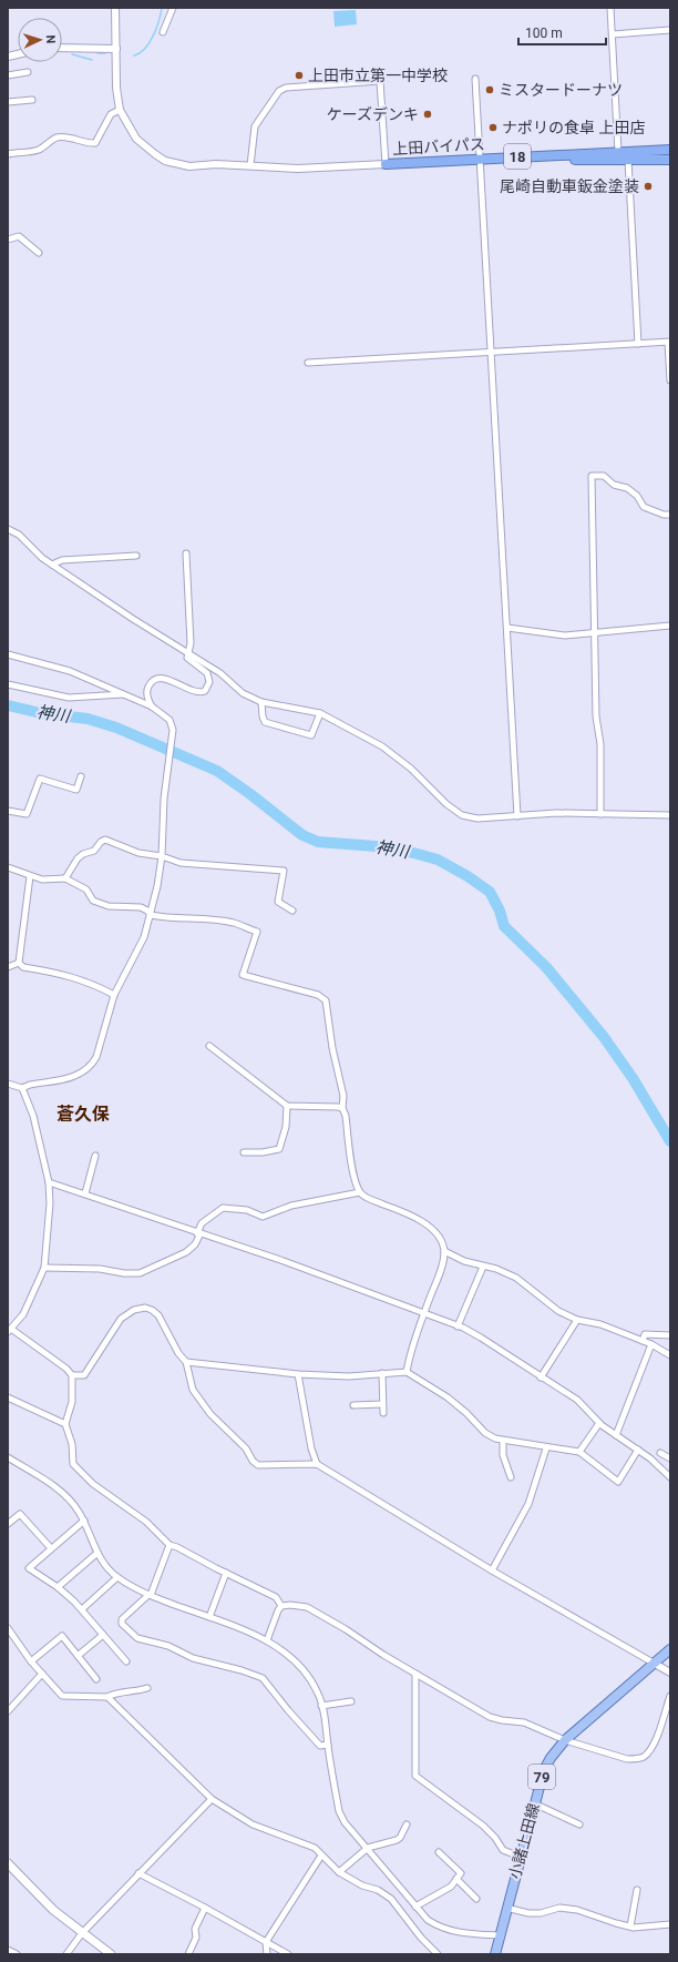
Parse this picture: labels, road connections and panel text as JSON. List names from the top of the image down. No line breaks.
{"streets":{"highway":["上田バイパス","18"],"main road":["79","小諸上田線"]},"districts":["蒼久保"],"water":["神川"],"places":["上田市立第一中学校","ミスタードーナツ","ケーズデンキ","ナポリの食卓 上田店","尾崎自動車鈑金塗装"],"scale_bar":"100 m","north":"right"}
